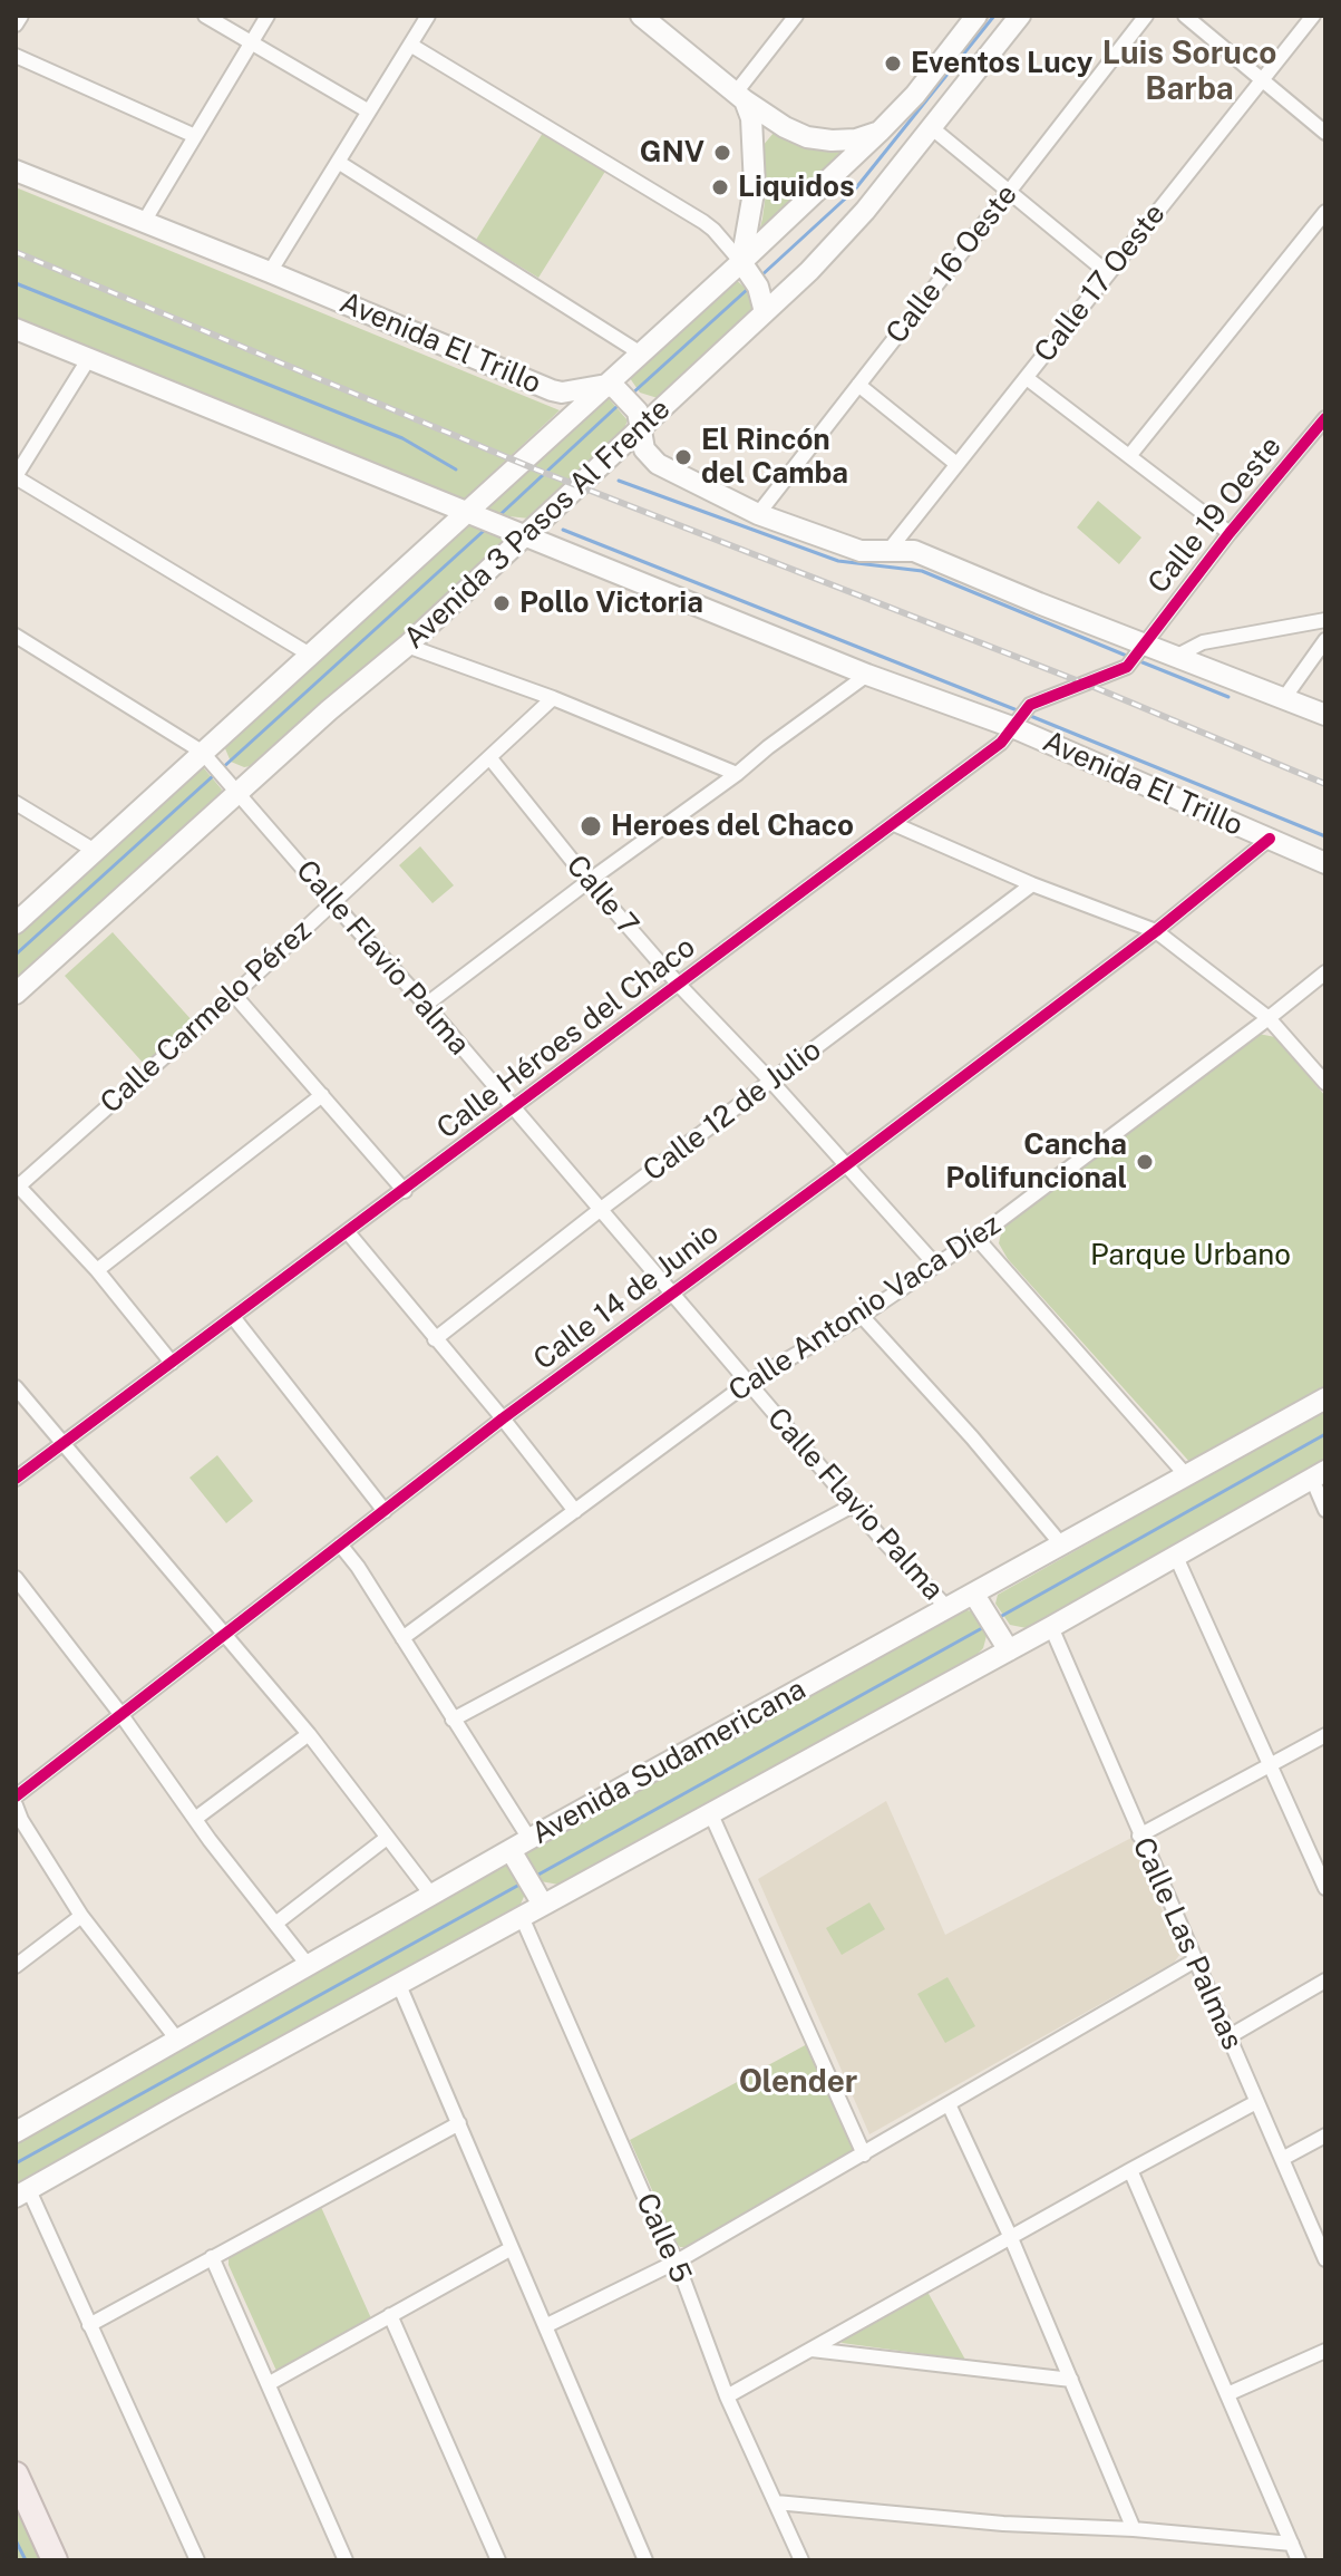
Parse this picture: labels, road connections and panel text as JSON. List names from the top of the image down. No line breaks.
{"streets":{"main road":["Avenida El Trillo","Avenida 3 Pasos Al Frente","Avenida Sudamericana"],"street":["Calle 16 Oeste","Calle 17 Oeste","Calle 19 Oeste","Calle 7","Calle Flavio Palma","Calle Carmelo Pérez","Calle Héroes del Chaco","Calle 12 de Julio","Calle 14 de Junio","Calle Antonio Vaca Díez","Calle Las Palmas","Calle 5"]},"crossings":[["Avenida El Trillo","Avenida 3 Pasos Al Frente"],["Avenida El Trillo","Calle Héroes del Chaco"],["Avenida El Trillo","Calle 14 de Junio"],["Calle 19 Oeste","Calle Héroes del Chaco"],["Avenida 3 Pasos Al Frente","Calle Flavio Palma"],["Calle 7","Calle Carmelo Pérez"],["Calle 7","Calle Héroes del Chaco"],["Calle 7","Calle 12 de Julio"],["Calle 7","Calle 14 de Junio"],["Calle 7","Calle Antonio Vaca Díez"],["Calle Flavio Palma","Calle Carmelo Pérez"],["Calle Flavio Palma","Calle Héroes del Chaco"],["Calle Flavio Palma","Calle 12 de Julio"],["Calle Flavio Palma","Calle 14 de Junio"],["Calle Flavio Palma","Calle Antonio Vaca Díez"],["Calle Flavio Palma","Avenida Sudamericana"]],"districts":["Luis Soruco Barba","Olender"],"parks":["Parque Urbano"],"places":["Eventos Lucy","GNV","Liquidos","El Rincón del Camba","Pollo Victoria","Heroes del Chaco","Cancha Polifuncional"]}
